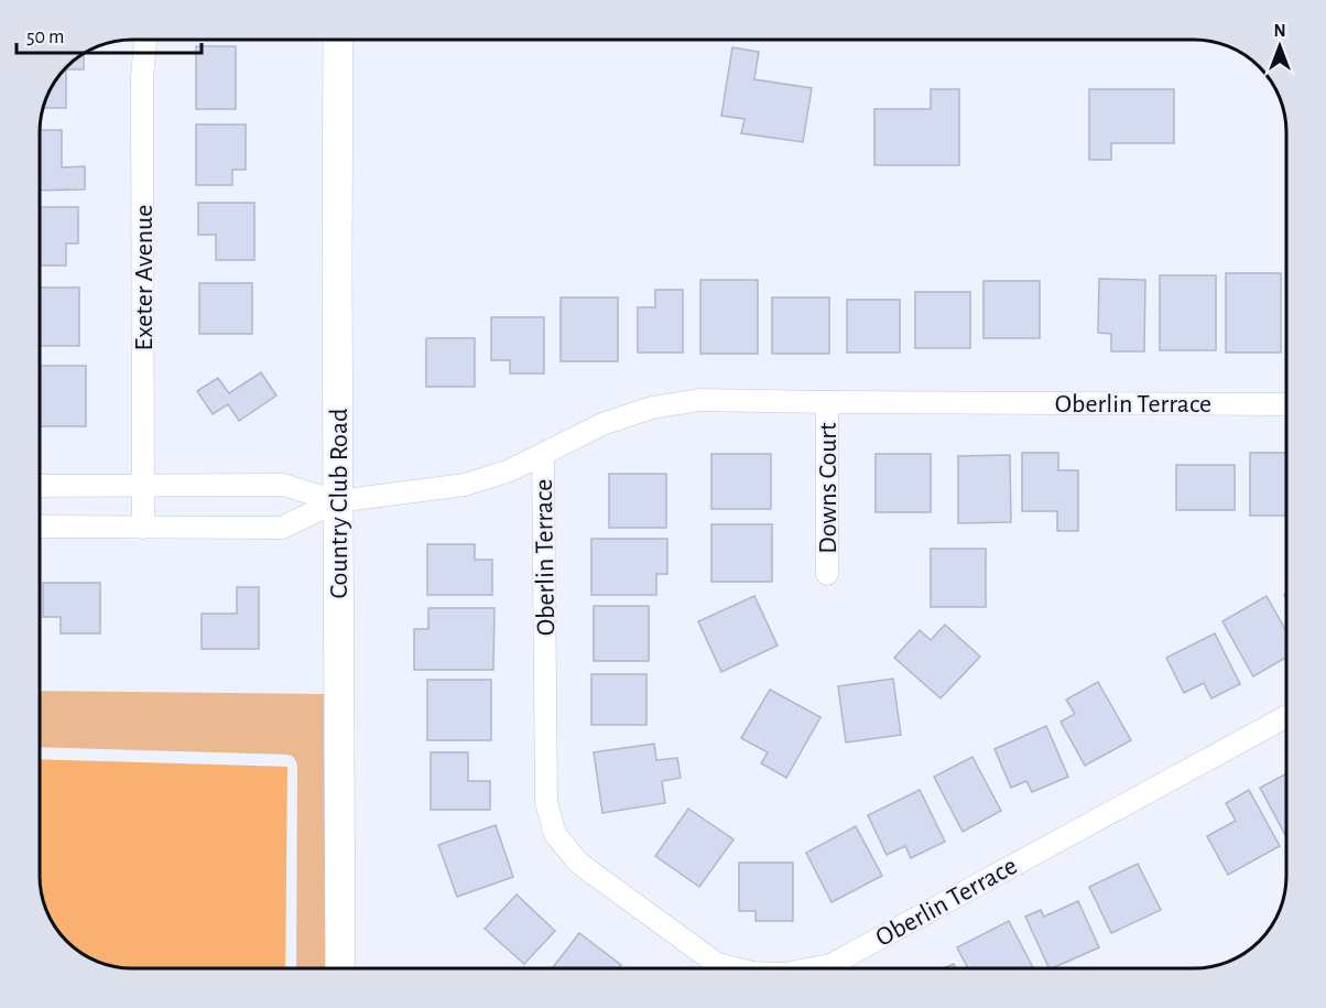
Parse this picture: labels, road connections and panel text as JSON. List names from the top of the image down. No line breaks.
{"streets":{"main road":["Country Club Road"],"street":["Exeter Avenue","Oberlin Terrace","Downs Court"]},"crossings":[["Oberlin Terrace","Downs Court"],["Oberlin Terrace","Country Club Road"]],"scale_bar":"50 m","north":"top"}
